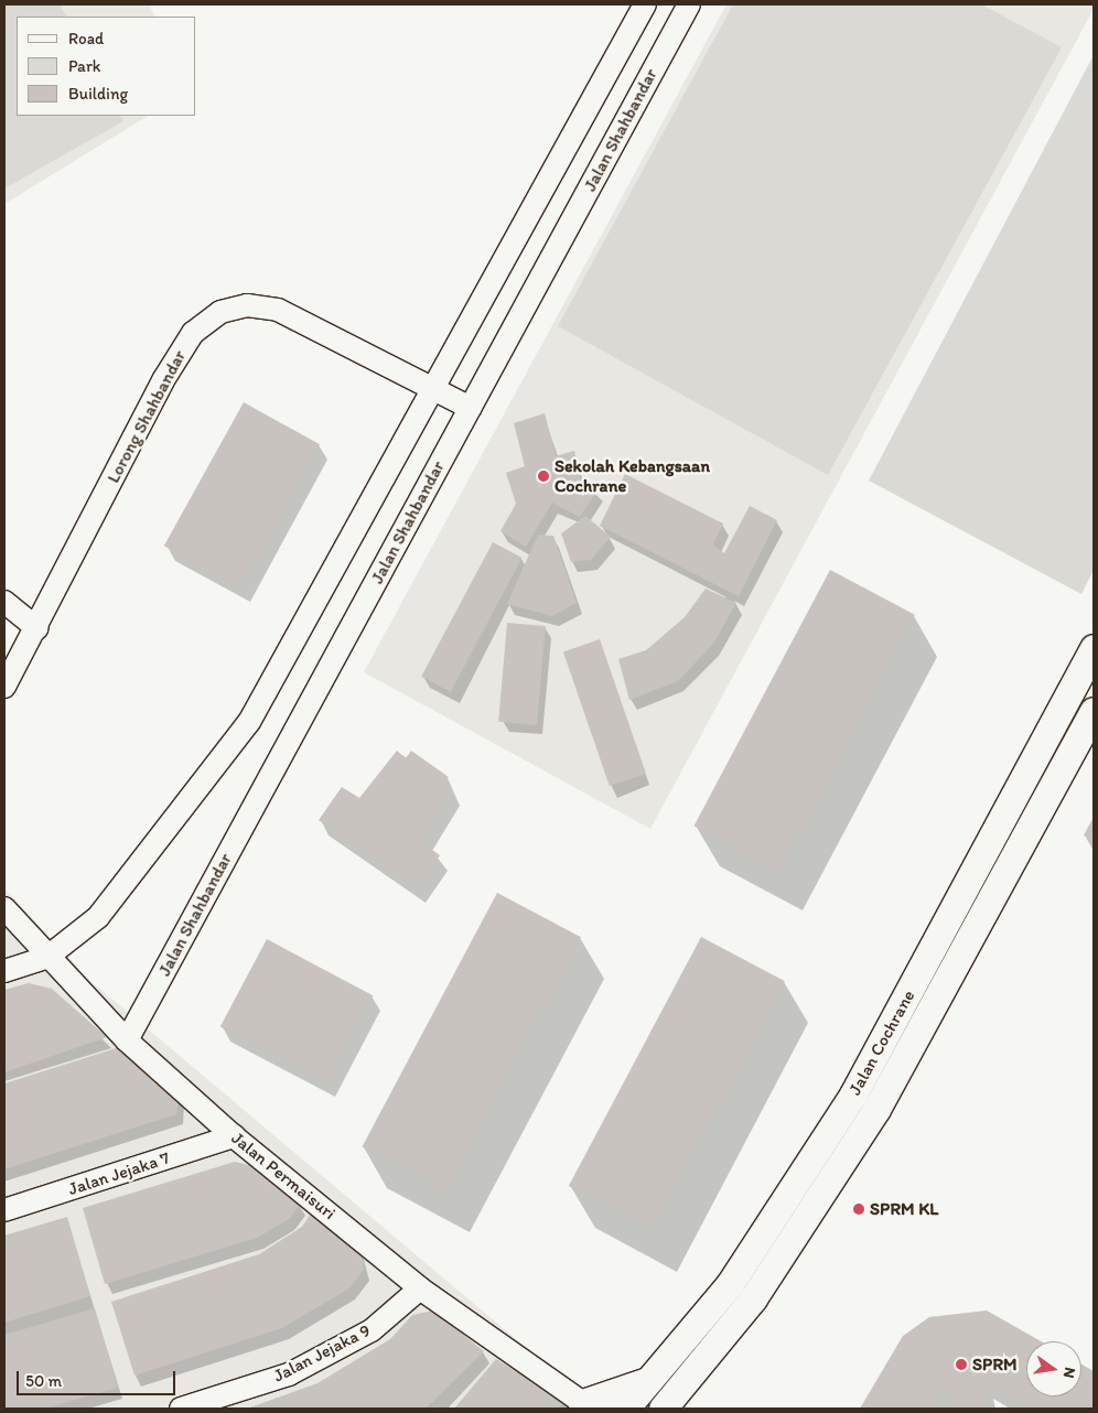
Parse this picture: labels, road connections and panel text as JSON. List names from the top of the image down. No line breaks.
{"streets":{"street":["Jalan Shahbandar","Lorong Shahbandar","Jalan Cochrane","Jalan Jejaka 7","Jalan Permaisuri","Jalan Jejaka 9"]},"crossings":[["Jalan Shahbandar","Lorong Shahbandar"],["Jalan Shahbandar","Jalan Permaisuri"],["Jalan Jejaka 7","Jalan Permaisuri"],["Jalan Permaisuri","Jalan Jejaka 9"]],"places":["Sekolah Kebangsaan Cochrane","SPRM KL","SPRM"],"legend":["Road","Park","Building"],"scale_bar":"50 m","north":"right"}
